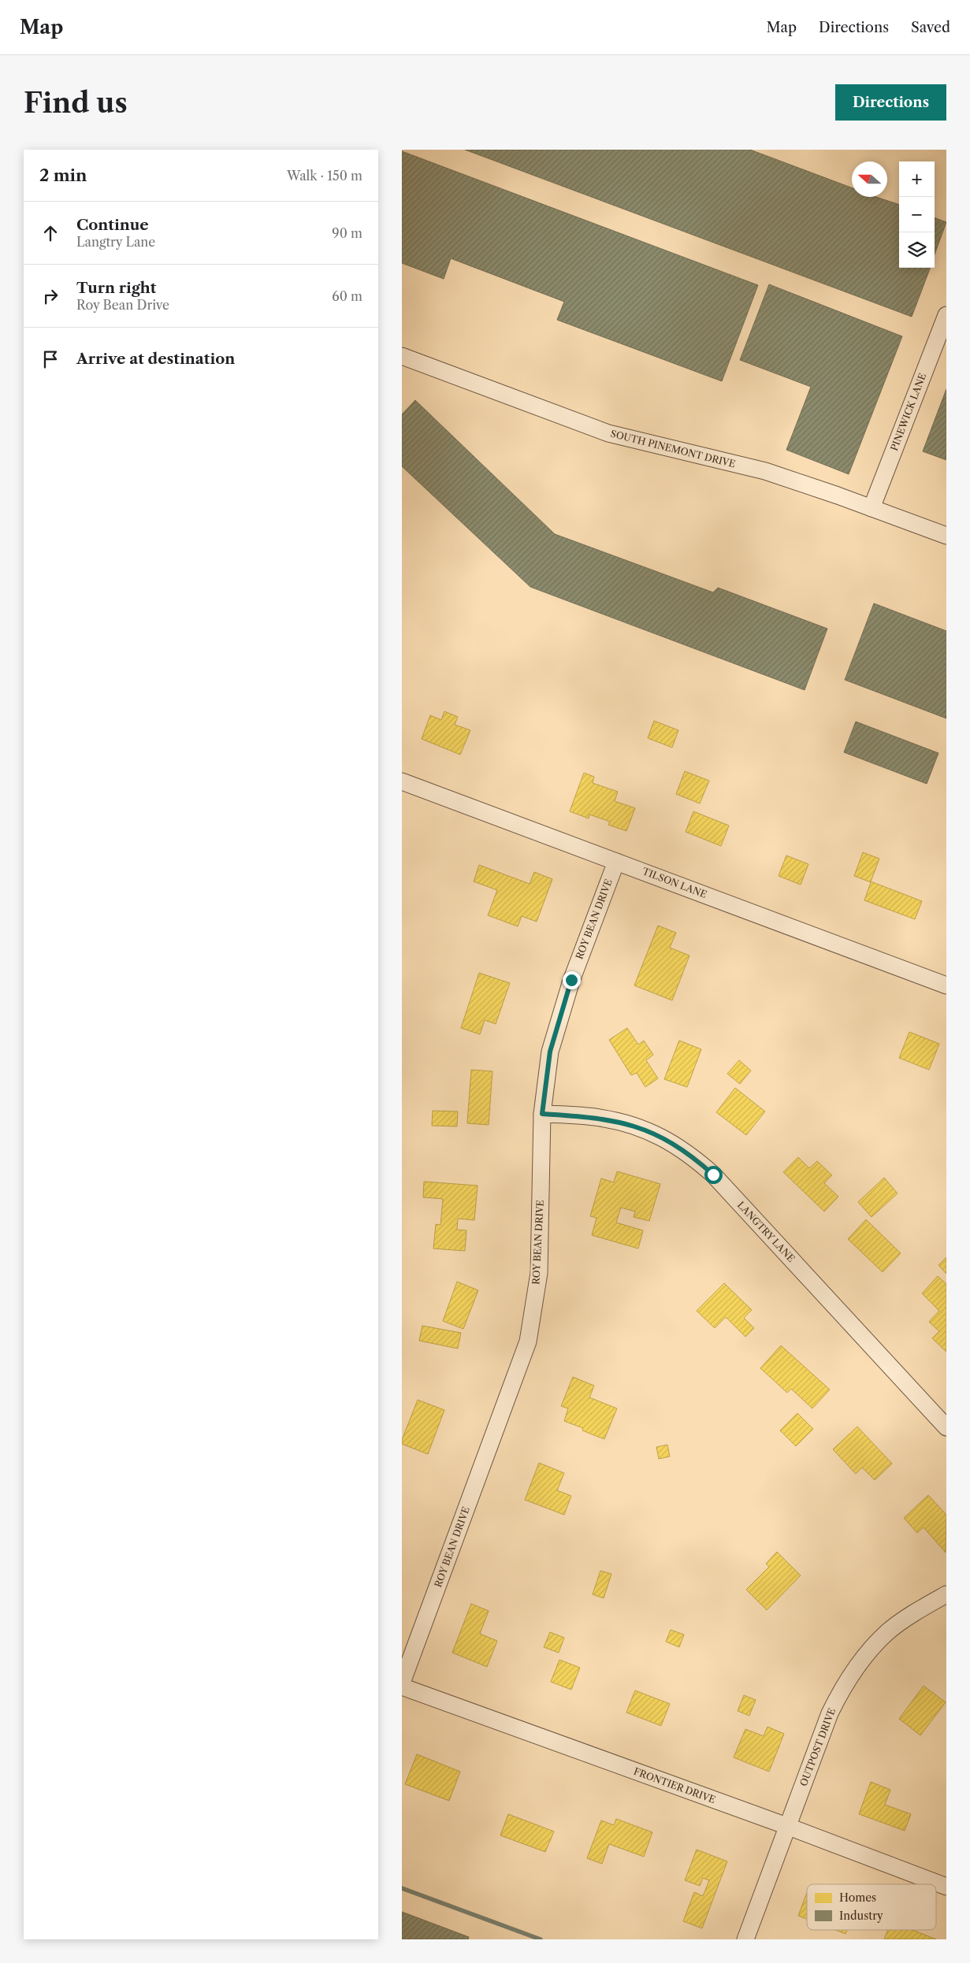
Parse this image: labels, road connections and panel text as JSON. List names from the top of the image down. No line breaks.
{"streets":{"street":["PINEWICK LANE","SOUTH PINEMONT DRIVE","TILSON LANE","ROY BEAN DRIVE","LANGTRY LANE","OUTPOST DRIVE","FRONTIER DRIVE"]},"crossings":[["PINEWICK LANE","SOUTH PINEMONT DRIVE"],["TILSON LANE","ROY BEAN DRIVE"],["ROY BEAN DRIVE","LANGTRY LANE"],["OUTPOST DRIVE","FRONTIER DRIVE"]],"legend":["Homes","Industry"],"north":"left","page":{"header":"Map","nav":["Map","Directions","Saved"],"buttons":"Directions","title":"Find us","heading":["2 min","Walk · 150 m"],"map_buttons":["+","−"],"list":[["Continue","Langtry Lane","90 m"],["Turn right","Roy Bean Drive","60 m"],"Arrive at destination"]}}
